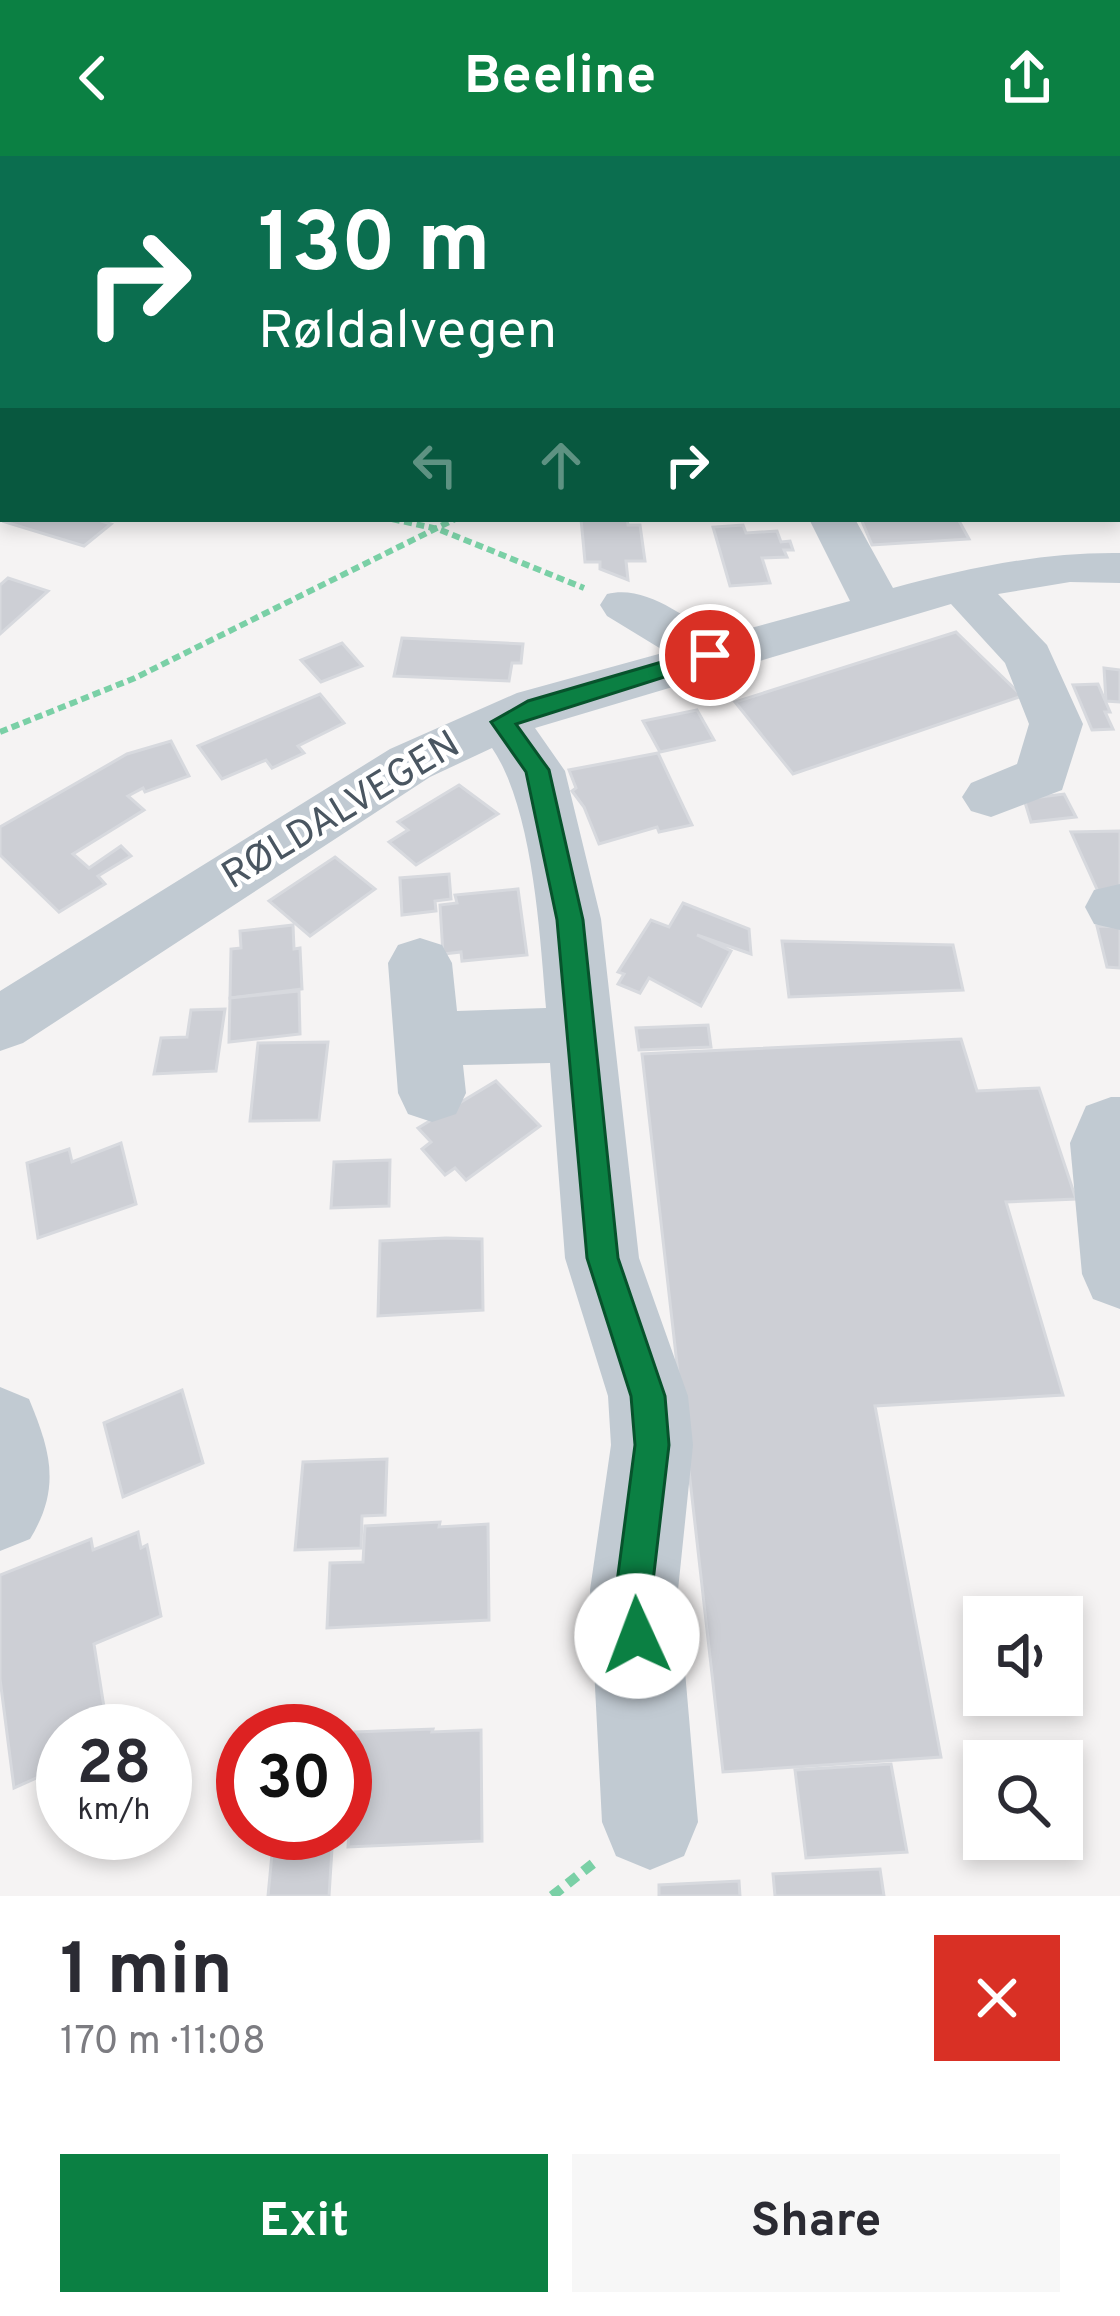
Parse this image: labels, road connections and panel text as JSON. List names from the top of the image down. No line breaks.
{"streets":{"street":["RØLDALVEGEN"]},"page":{"header":"Beeline","turn":["130 m","Røldalvegen"],"speed":"28 km/h","limit":"30","heading":["1 min","170 m · 11:08"],"buttons":["Exit","Share"]}}
